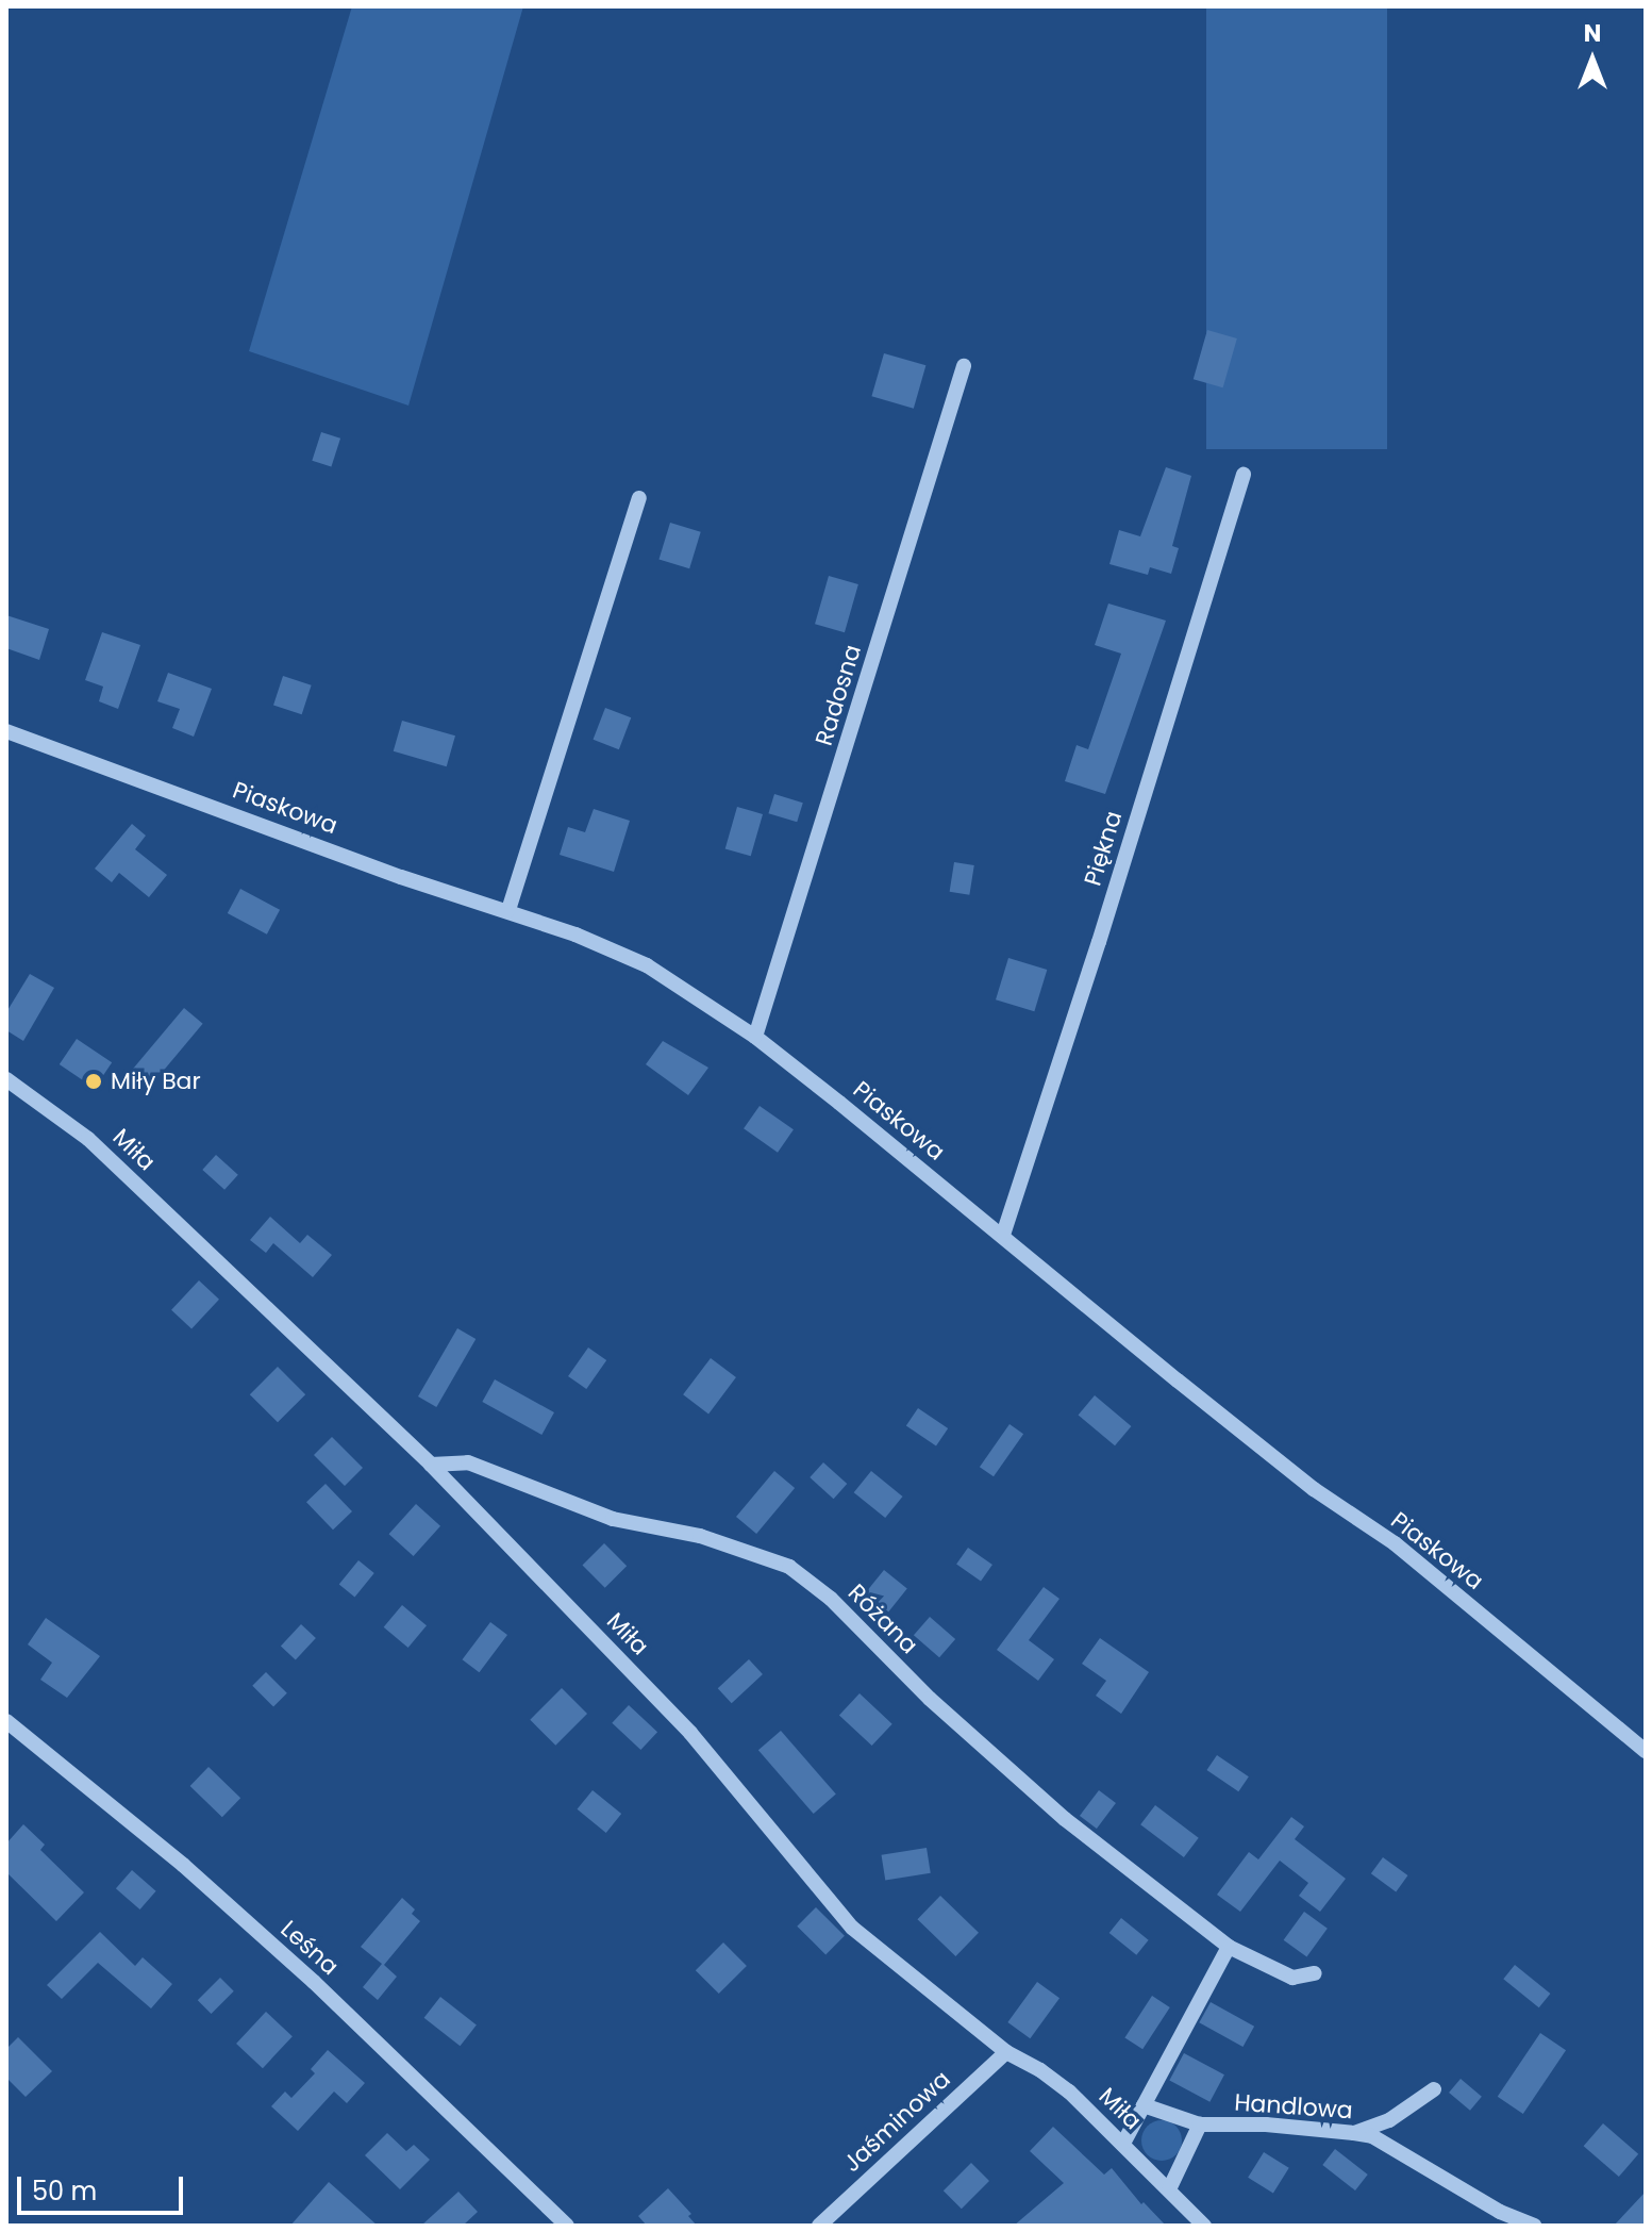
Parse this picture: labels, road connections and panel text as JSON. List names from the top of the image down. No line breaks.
{"streets":{"street":["Radosna","Piaskowa","Piękna","Miła","Różana","Leśna","Handlowa","Jaśminowa"]},"crossings":[["Radosna","Piaskowa"],["Piaskowa","Piękna"],["Miła","Różana"],["Miła","Handlowa"],["Miła","Jaśminowa"]],"places":["Miły Bar"],"scale_bar":"50 m","north":"top"}
